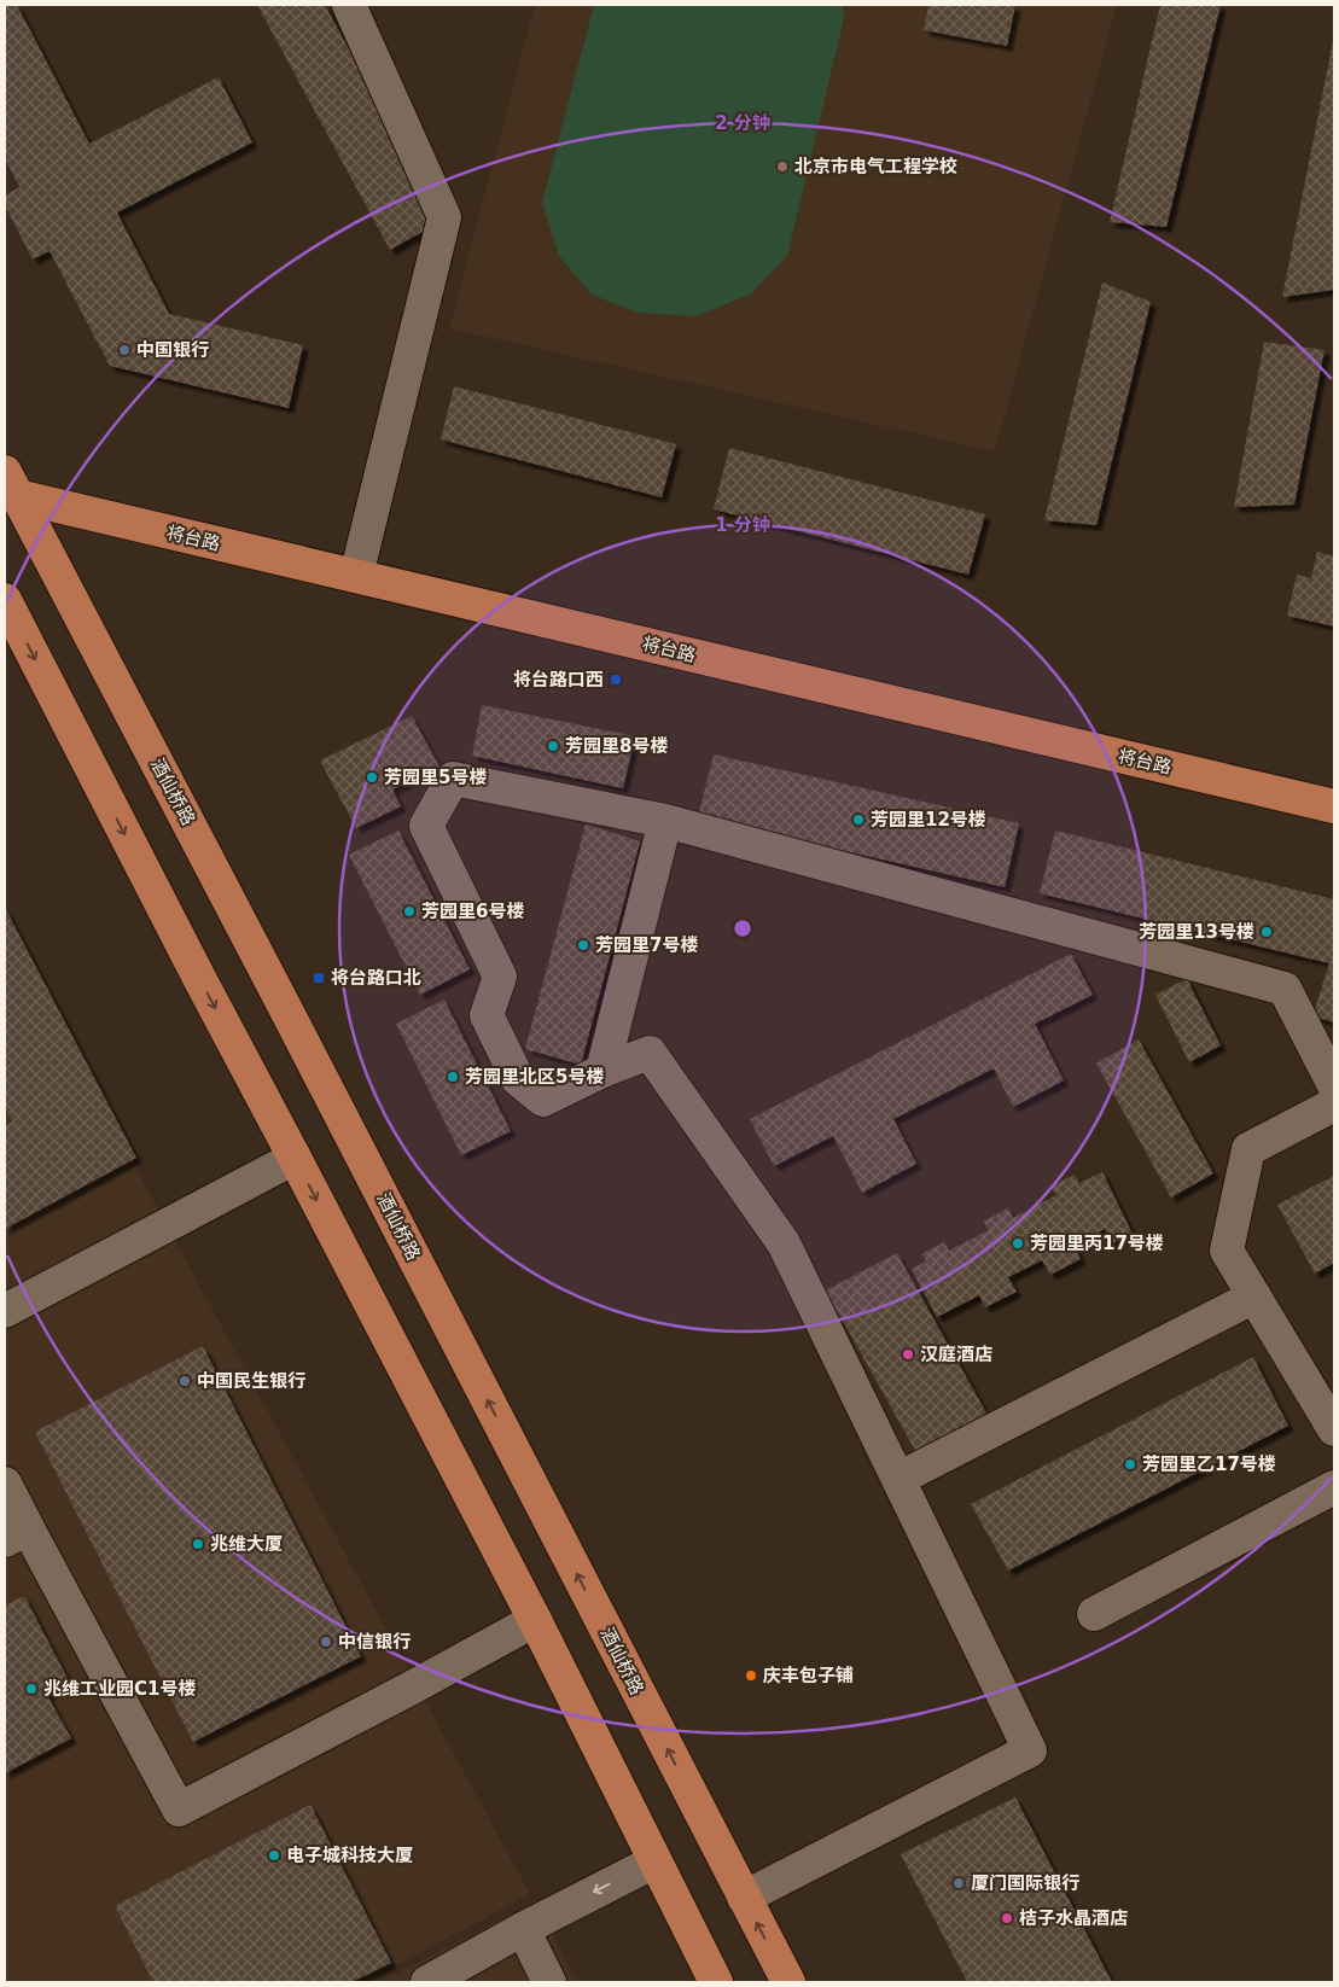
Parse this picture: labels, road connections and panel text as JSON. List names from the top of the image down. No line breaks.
{"streets":{"main road":["将台路","酒仙桥路"]},"crossings":[["将台路","酒仙桥路"]],"places":{"other":["北京市电气工程学校","中国银行","芳园里8号楼","芳园里5号楼","芳园里12号楼","芳园里6号楼","芳园里13号楼","芳园里7号楼","芳园里北区5号楼","芳园里丙17号楼","汉庭酒店","中国民生银行","芳园里乙17号楼","兆维大厦","中信银行","庆丰包子铺","兆维工业园C1号楼","电子城科技大厦","厦门国际银行","桔子水晶酒店"],"transit":["将台路口西","将台路口北"]},"rings":["2 分钟","1 分钟"]}
